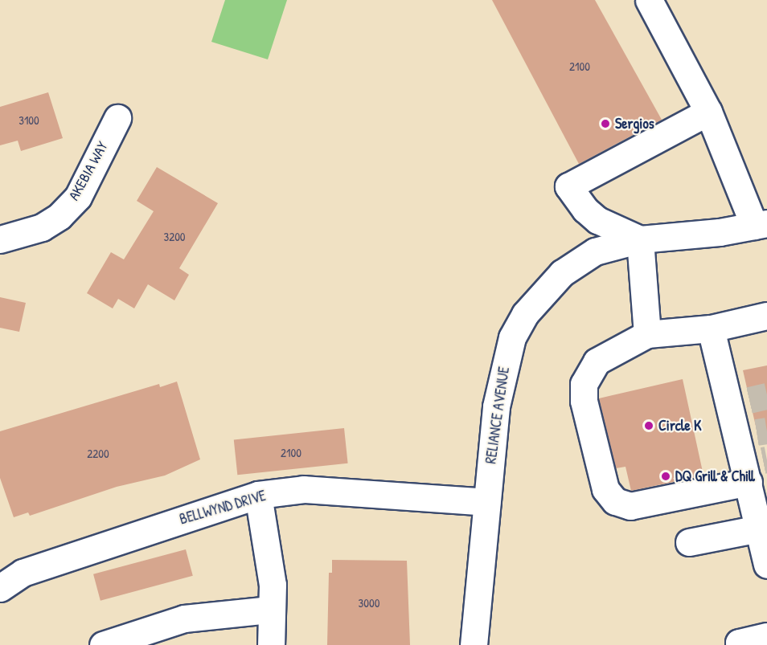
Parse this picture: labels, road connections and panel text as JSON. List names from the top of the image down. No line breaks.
{"streets":{"street":["AKEBIA WAY","RELIANCE AVENUE","BELLWYND DRIVE"]},"crossings":[["RELIANCE AVENUE","BELLWYND DRIVE"]],"places":["Sergios","Circle K","DQ Grill & Chill"],"house_numbers":["2100","3100","3200","2100","2200","3000"]}
